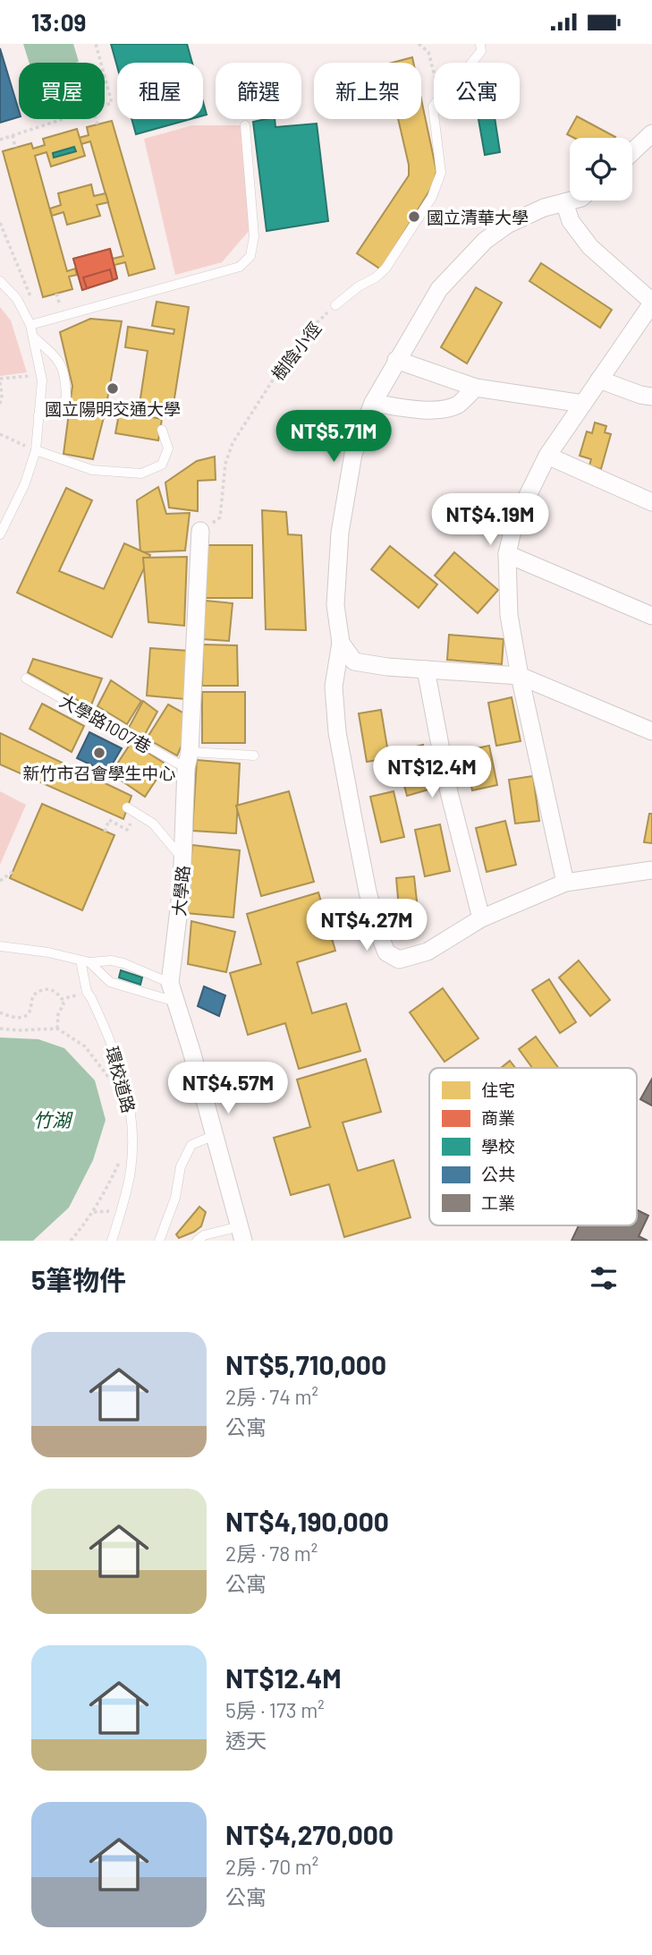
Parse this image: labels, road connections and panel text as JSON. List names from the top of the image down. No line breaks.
{"streets":{"street":["大學路"],"lane":["大學路1007巷","環校道路"],"path":["樹陰小徑"]},"crossings":[["樹陰小徑","大學路"],["大學路1007巷","大學路"]],"water":["竹湖"],"places":["國立清華大學","國立陽明交通大學","新竹市召會學生中心"],"legend":["住宅","商業","學校","公共","工業"],"page":{"status":"13:09","chip":["買屋","租屋","篩選","新上架","公寓"],"price":["NT$5.71M","NT$4.19M","NT$12.4M","NT$4.27M","NT$4.57M"],"heading":"5筆物件","list":[{"name":"NT$5,710,000","note":"2房 · 74 m² · 公寓"},{"name":"NT$4,190,000","note":"2房 · 78 m² · 公寓"},{"name":"NT$12.4M","note":"5房 · 173 m² · 透天"},{"name":"NT$4,270,000","note":"2房 · 70 m² · 公寓"}]}}
